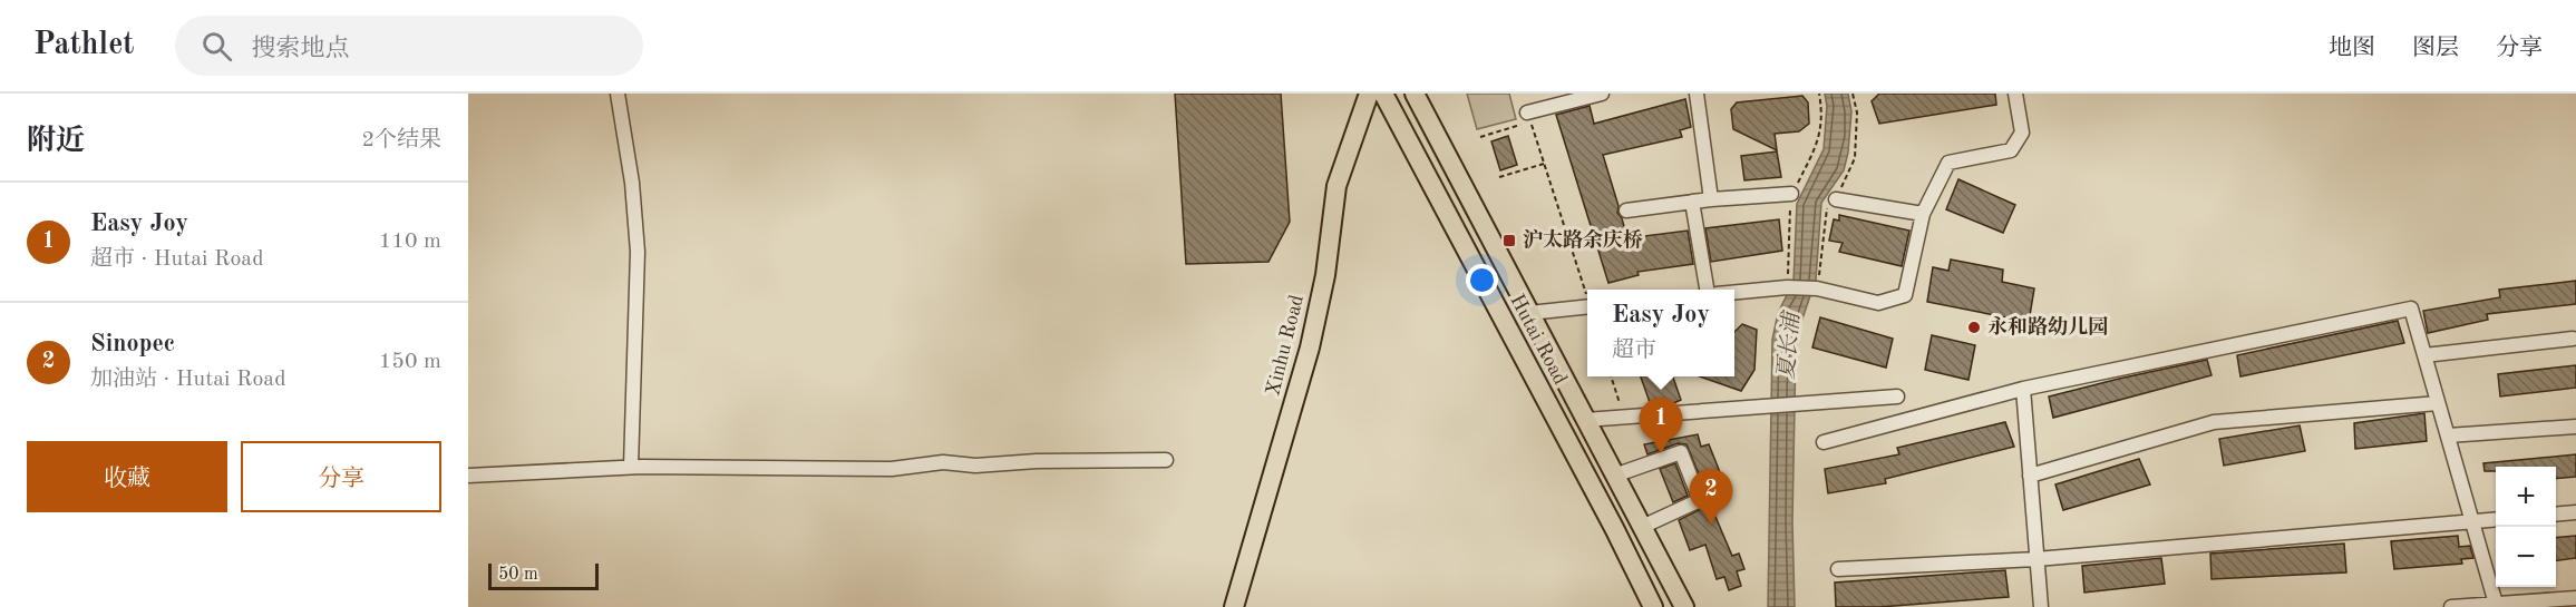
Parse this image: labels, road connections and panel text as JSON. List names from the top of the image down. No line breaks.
{"streets":{"main road":["Hutai Road","Xinhu Road"]},"water":["夏长浦"],"places":{"transit":["沪太路余庆桥"],"other":["永和路幼儿园"]},"scale_bar":"50 m","page":{"header":"Pathlet","search":"搜索地点","nav":["地图","图层","分享"],"heading":["附近","2个结果"],"list":[{"mark":"1","name":"Easy Joy","note":"超市 · Hutai Road","value":"110 m"},{"mark":"2","name":"Sinopec","note":"加油站 · Hutai Road","value":"150 m"}],"popup":["Easy Joy","超市"],"pins":["1","2"],"buttons":["收藏","分享"],"map_buttons":["+","−"],"scale":"50 m"}}
